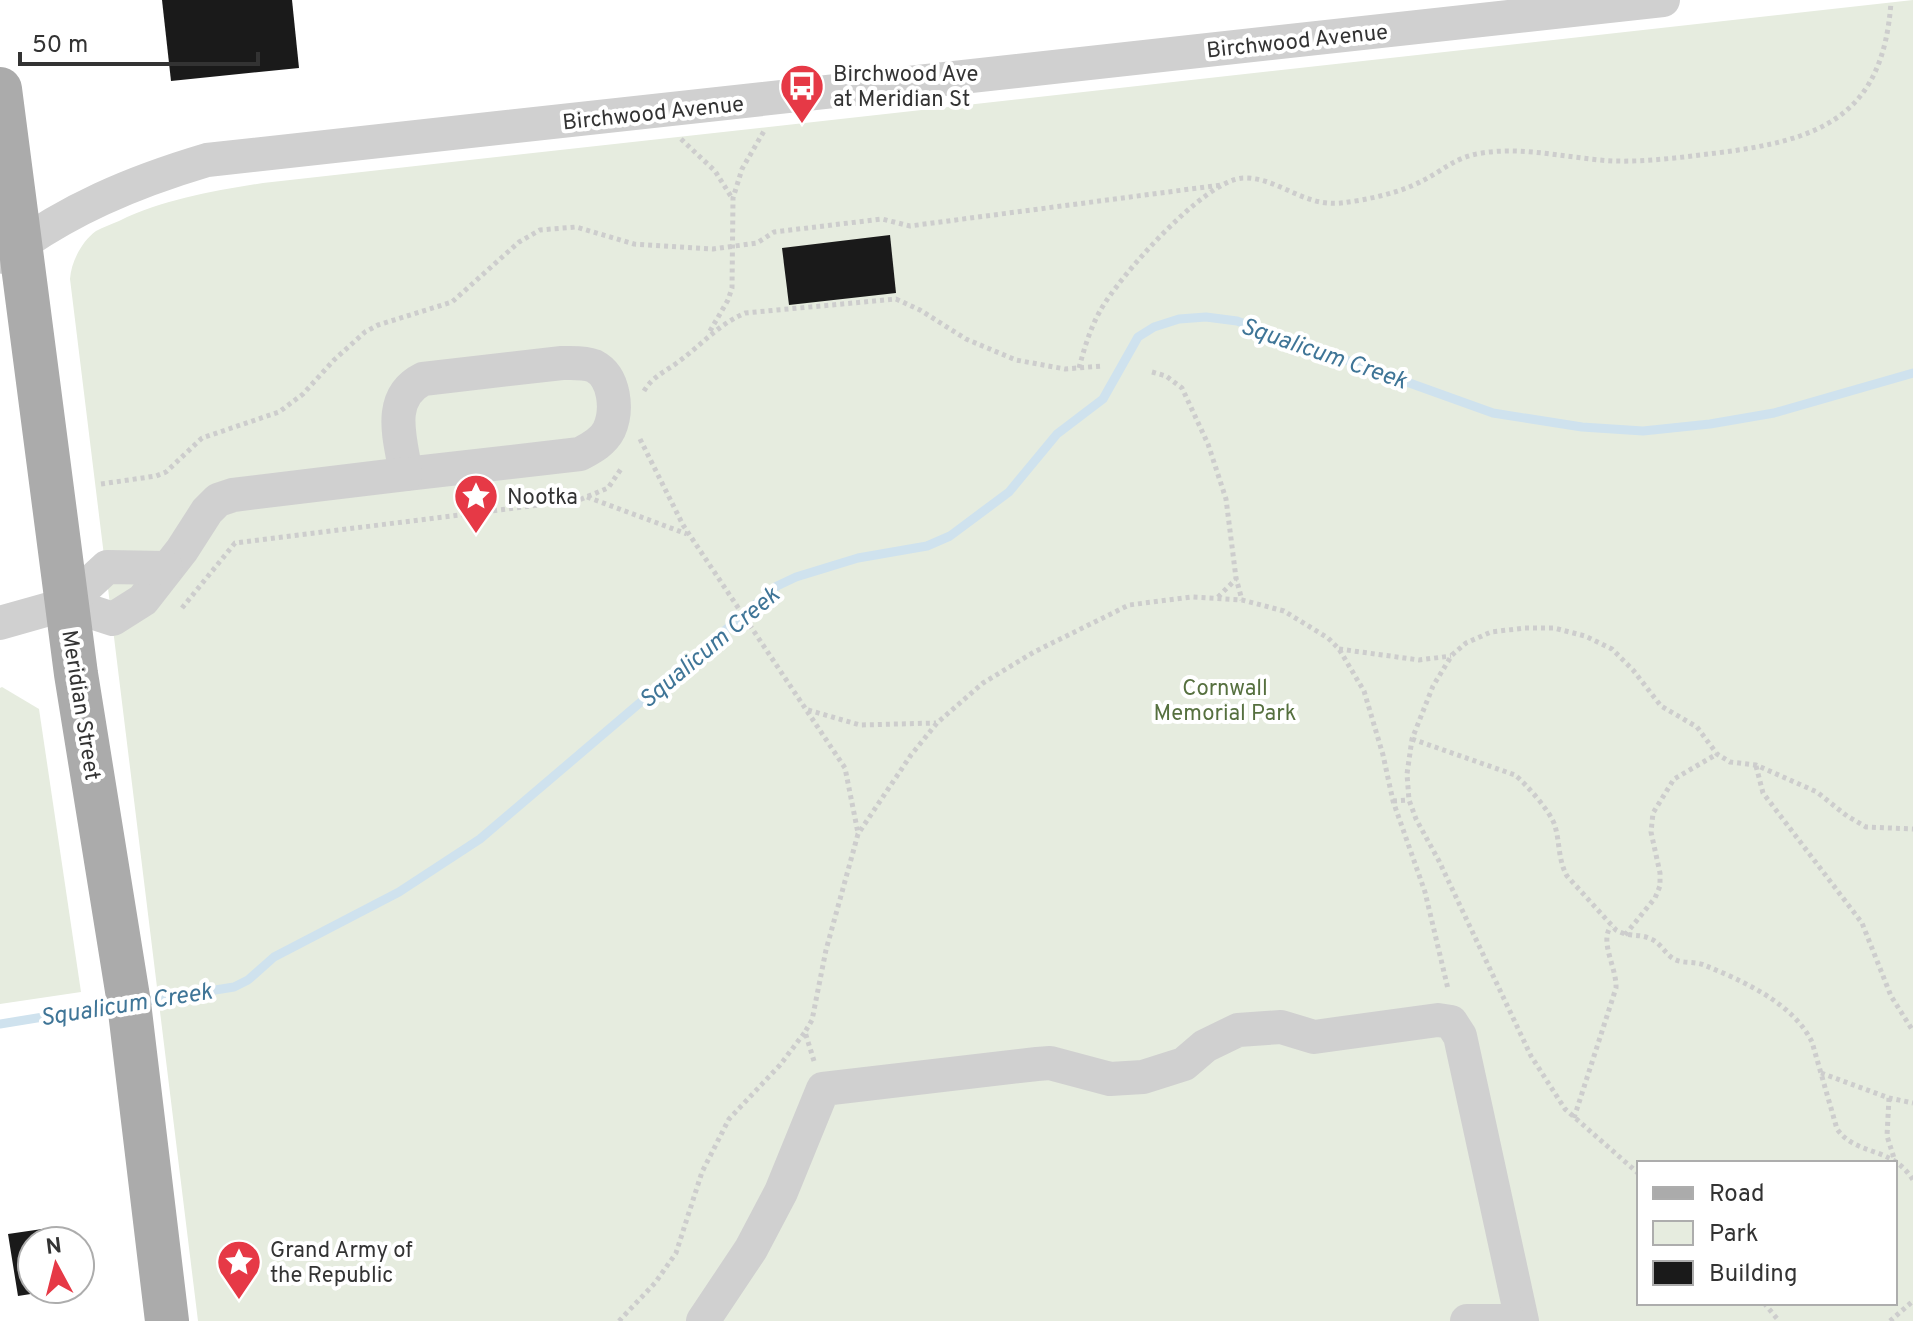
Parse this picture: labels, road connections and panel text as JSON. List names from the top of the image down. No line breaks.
{"streets":{"main road":["Meridian Street"],"street":["Birchwood Avenue"]},"crossings":[["Birchwood Avenue","Meridian Street"]],"water":["Squalicum Creek"],"parks":["Cornwall Memorial Park"],"places":{"bus stop":["Birchwood Ave at Meridian St"],"place":["Nootka","Grand Army of the Republic"]},"legend":["Road","Park","Building"],"scale_bar":"50 m","north":"top"}
